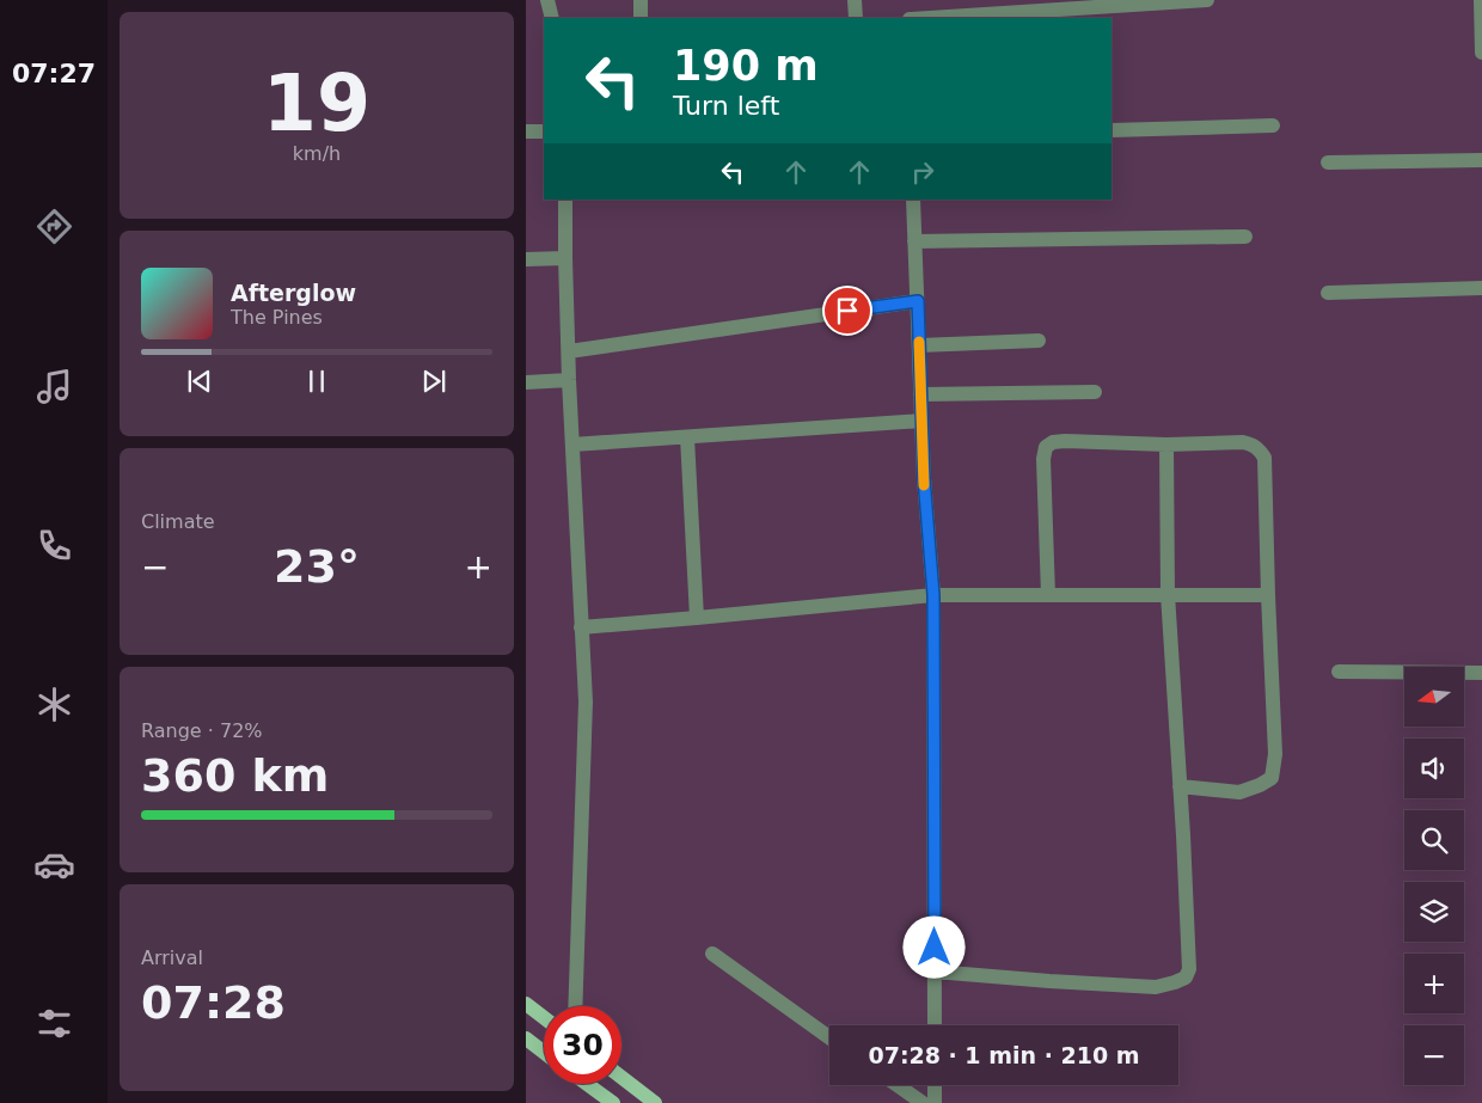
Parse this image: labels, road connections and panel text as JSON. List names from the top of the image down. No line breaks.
{"north":"left","page":{"tabs":"07:27","tile":[["19","km/h"],"Climate",["Range · 72%","360 km"],["Arrival","07:28"]],"turn":["190 m","Turn left"],"song":["Afterglow","The Pines"],"heat":["−","23°","+"],"map_buttons":["+","−"],"limit":"30","trip":"07:28 · 1 min · 210 m"}}
